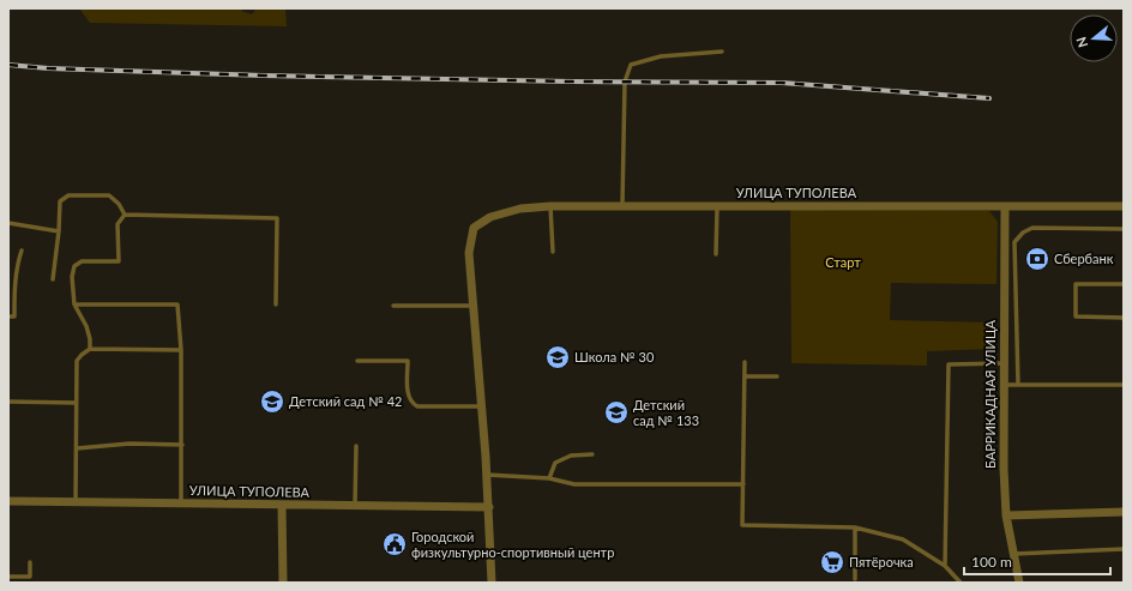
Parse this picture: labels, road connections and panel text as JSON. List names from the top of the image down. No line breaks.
{"streets":{"street":["УЛИЦА ТУПОЛЕВА","БАРРИКАДНАЯ УЛИЦА"]},"crossings":[["УЛИЦА ТУПОЛЕВА","БАРРИКАДНАЯ УЛИЦА"]],"parks":["Старт"],"places":{"bank":["Сбербанк"],"school or university":["Школа № 30","Детский сад № 42","Детский сад № 133"],"public building":["Городской физкультурно-спортивный центр"],"supermarket":["Пятёрочка"]},"scale_bar":"100 m","north":"left"}
